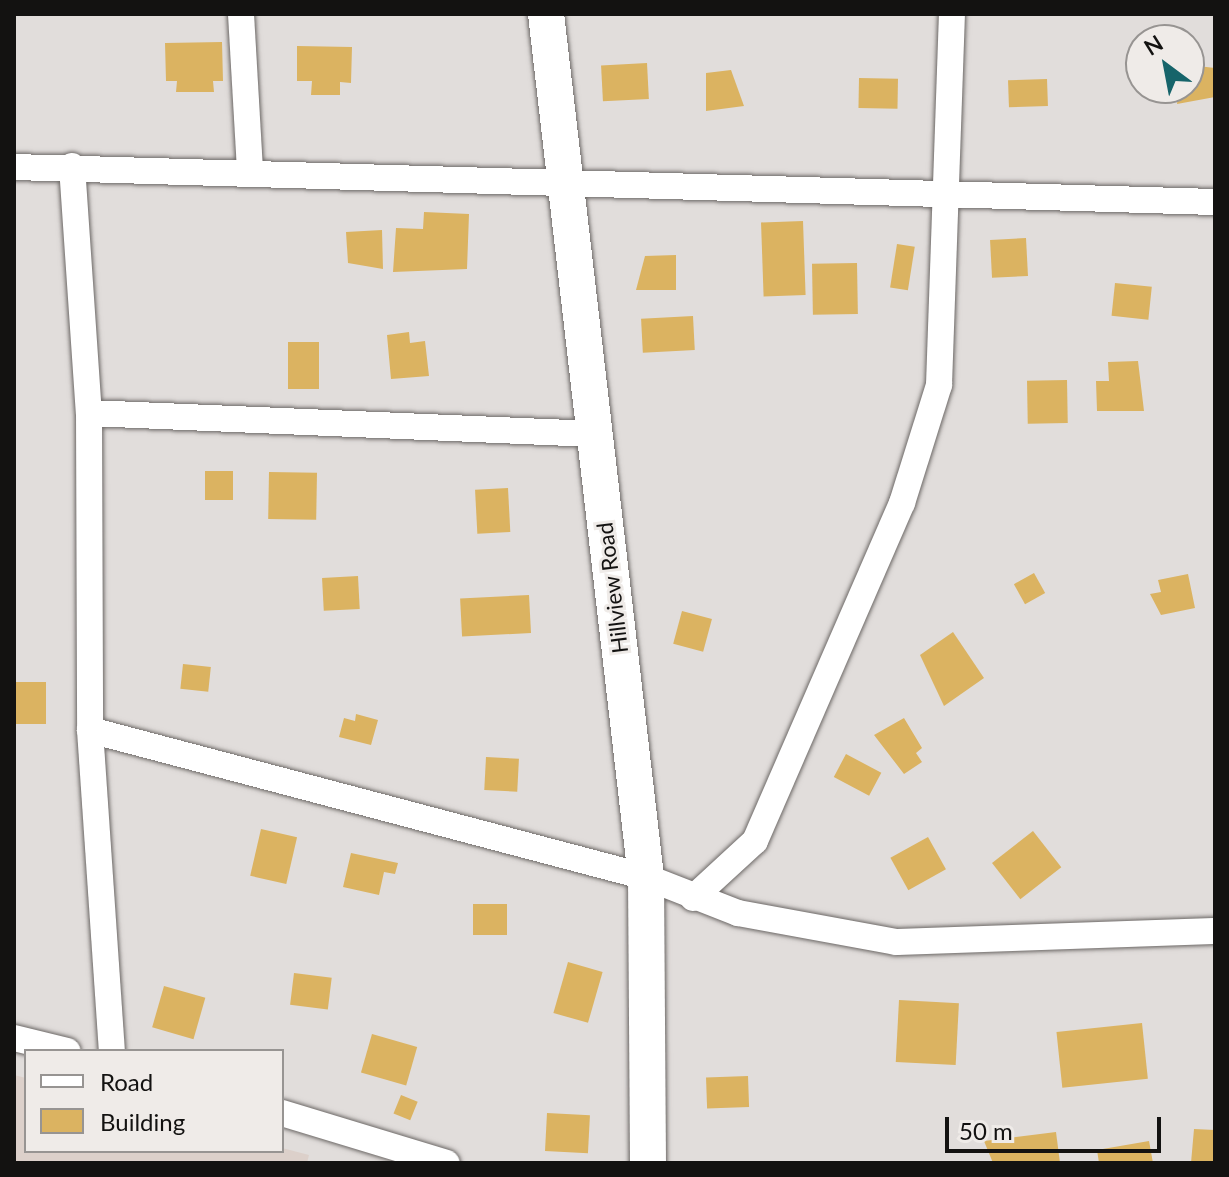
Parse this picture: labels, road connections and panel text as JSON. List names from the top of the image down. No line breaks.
{"streets":{"street":["Hillview Road"]},"legend":["Road","Building"],"scale_bar":"50 m","north":"top left"}
